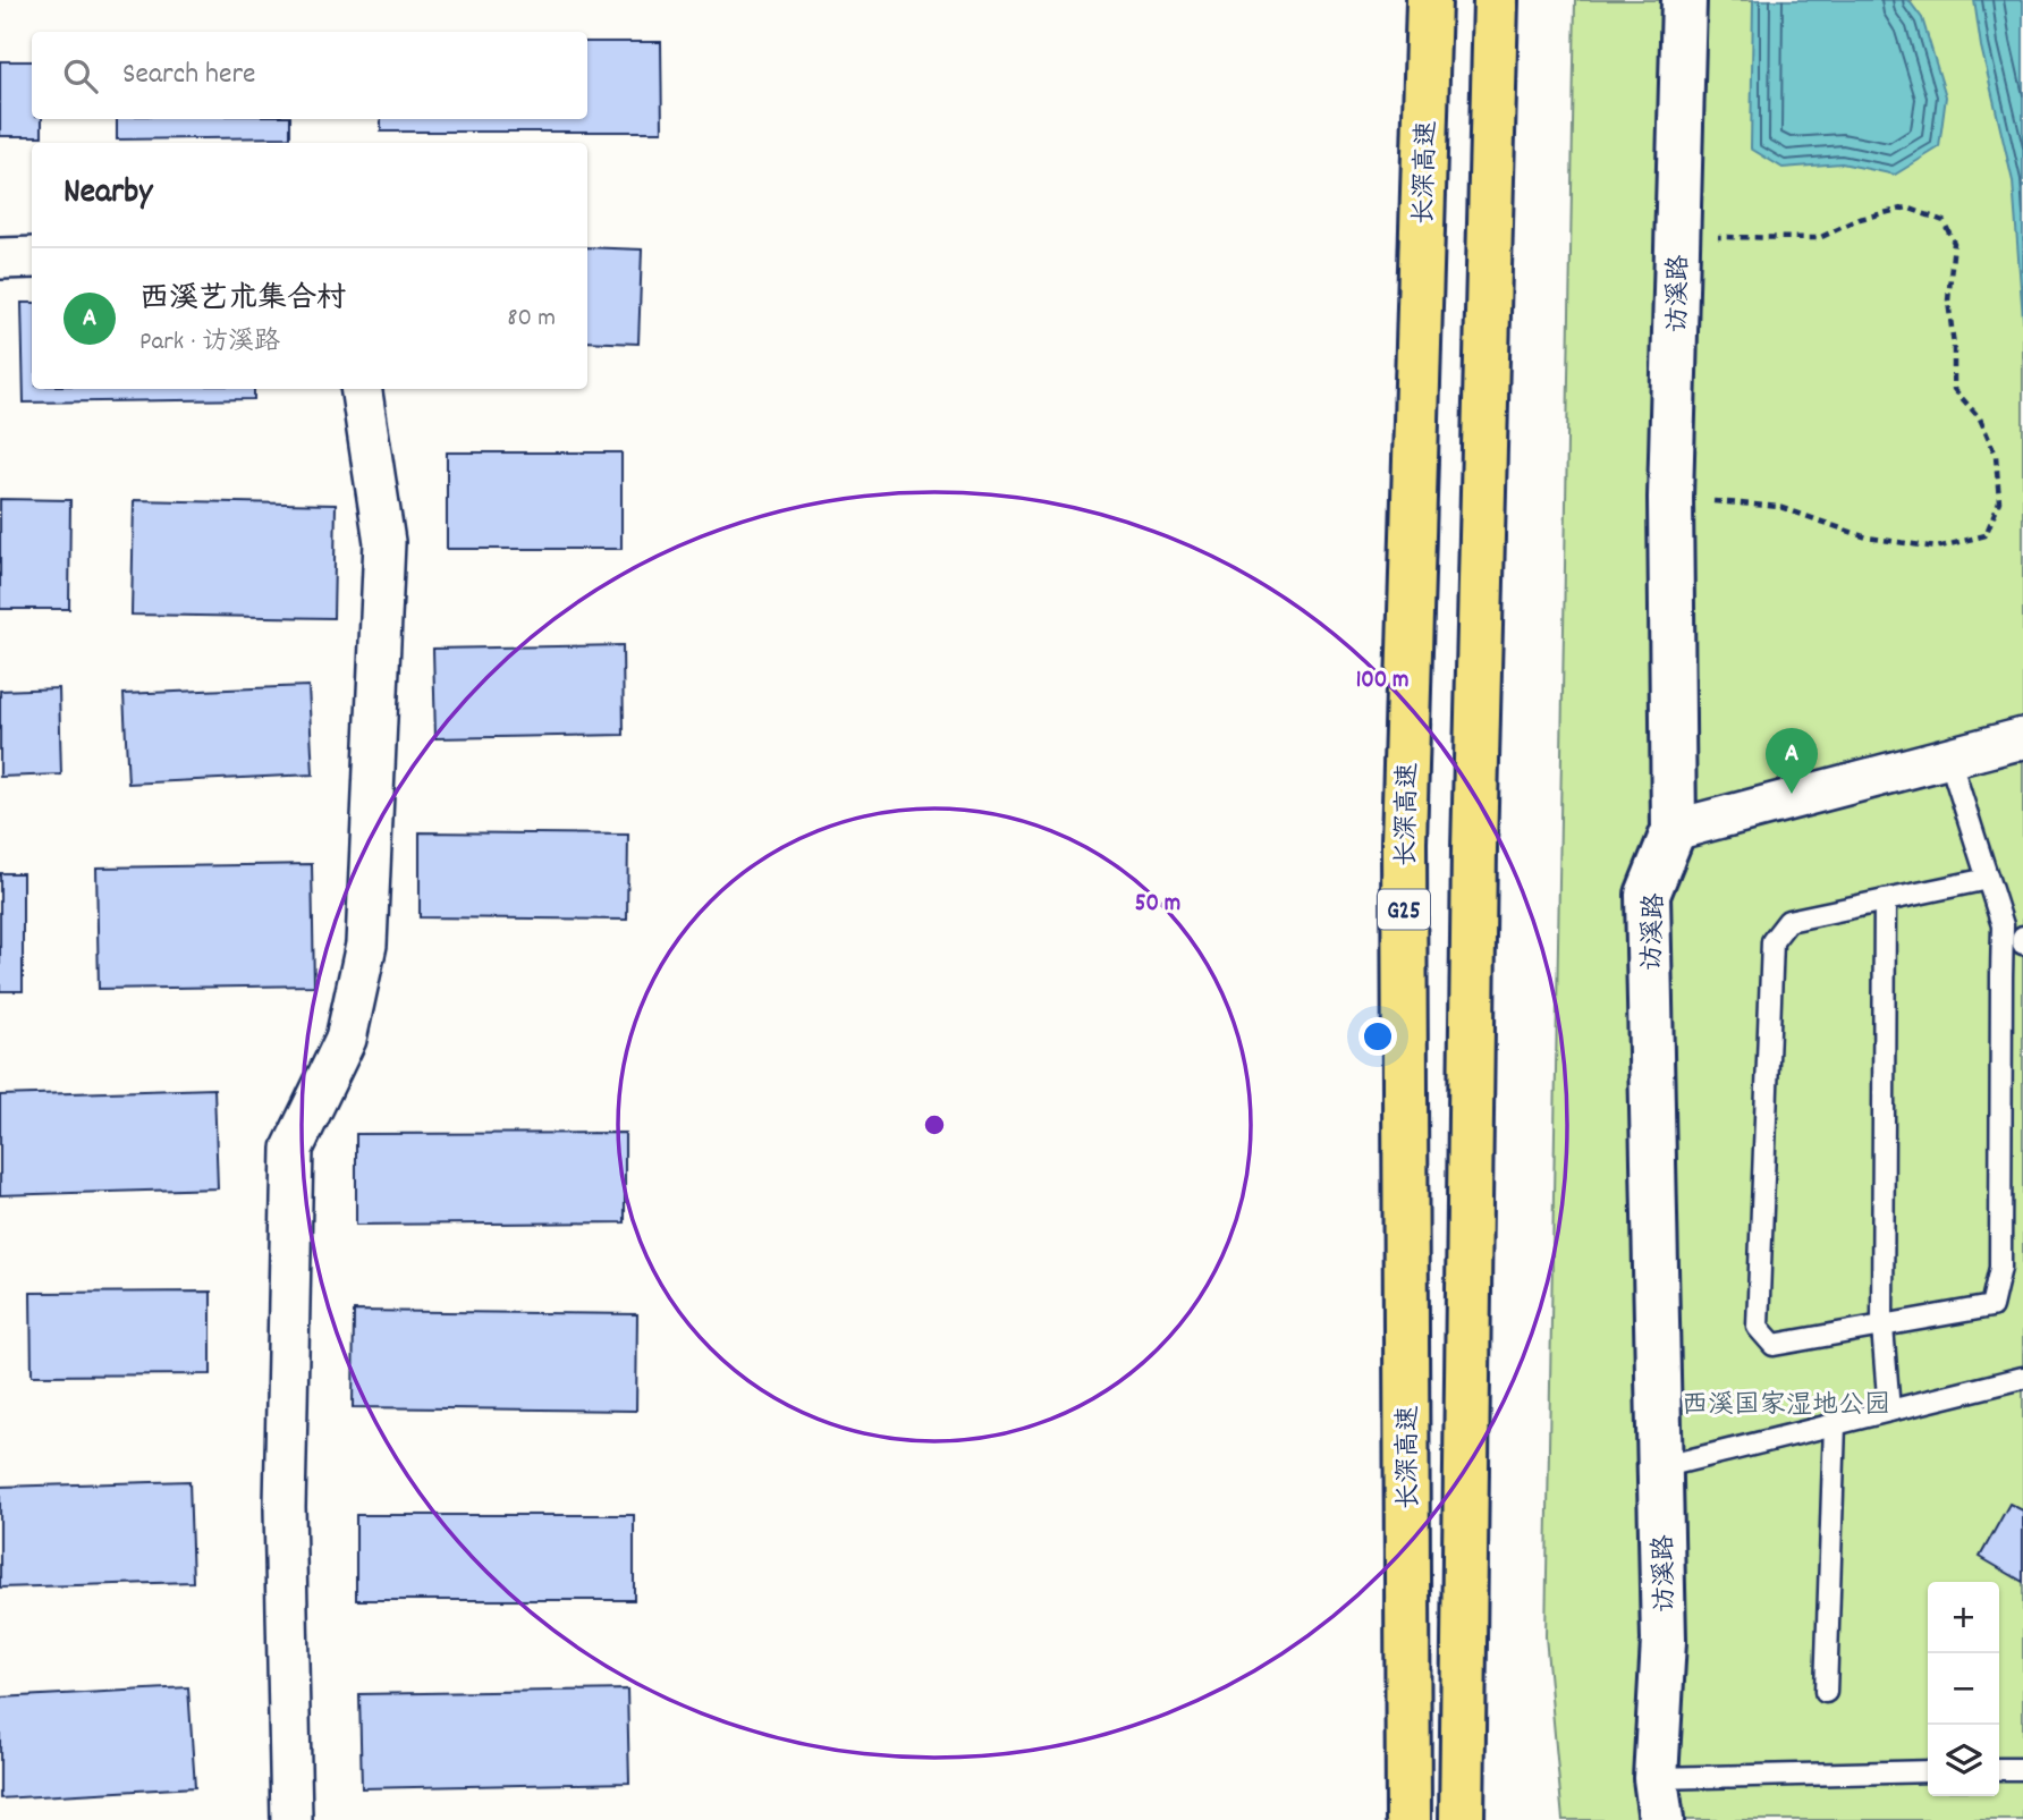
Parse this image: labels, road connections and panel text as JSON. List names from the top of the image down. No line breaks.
{"streets":{"highway":["长深高速","G25"],"street":["访溪路"]},"parks":["西溪国家湿地公园"],"page":{"search":"Search here","heading":"Nearby","list":[{"mark":"A","name":"西溪艺术集合村","note":"Park · 访溪路","value":"80 m"}],"pins":"A","map_buttons":["+","−"]},"rings":["100 m","50 m"]}
